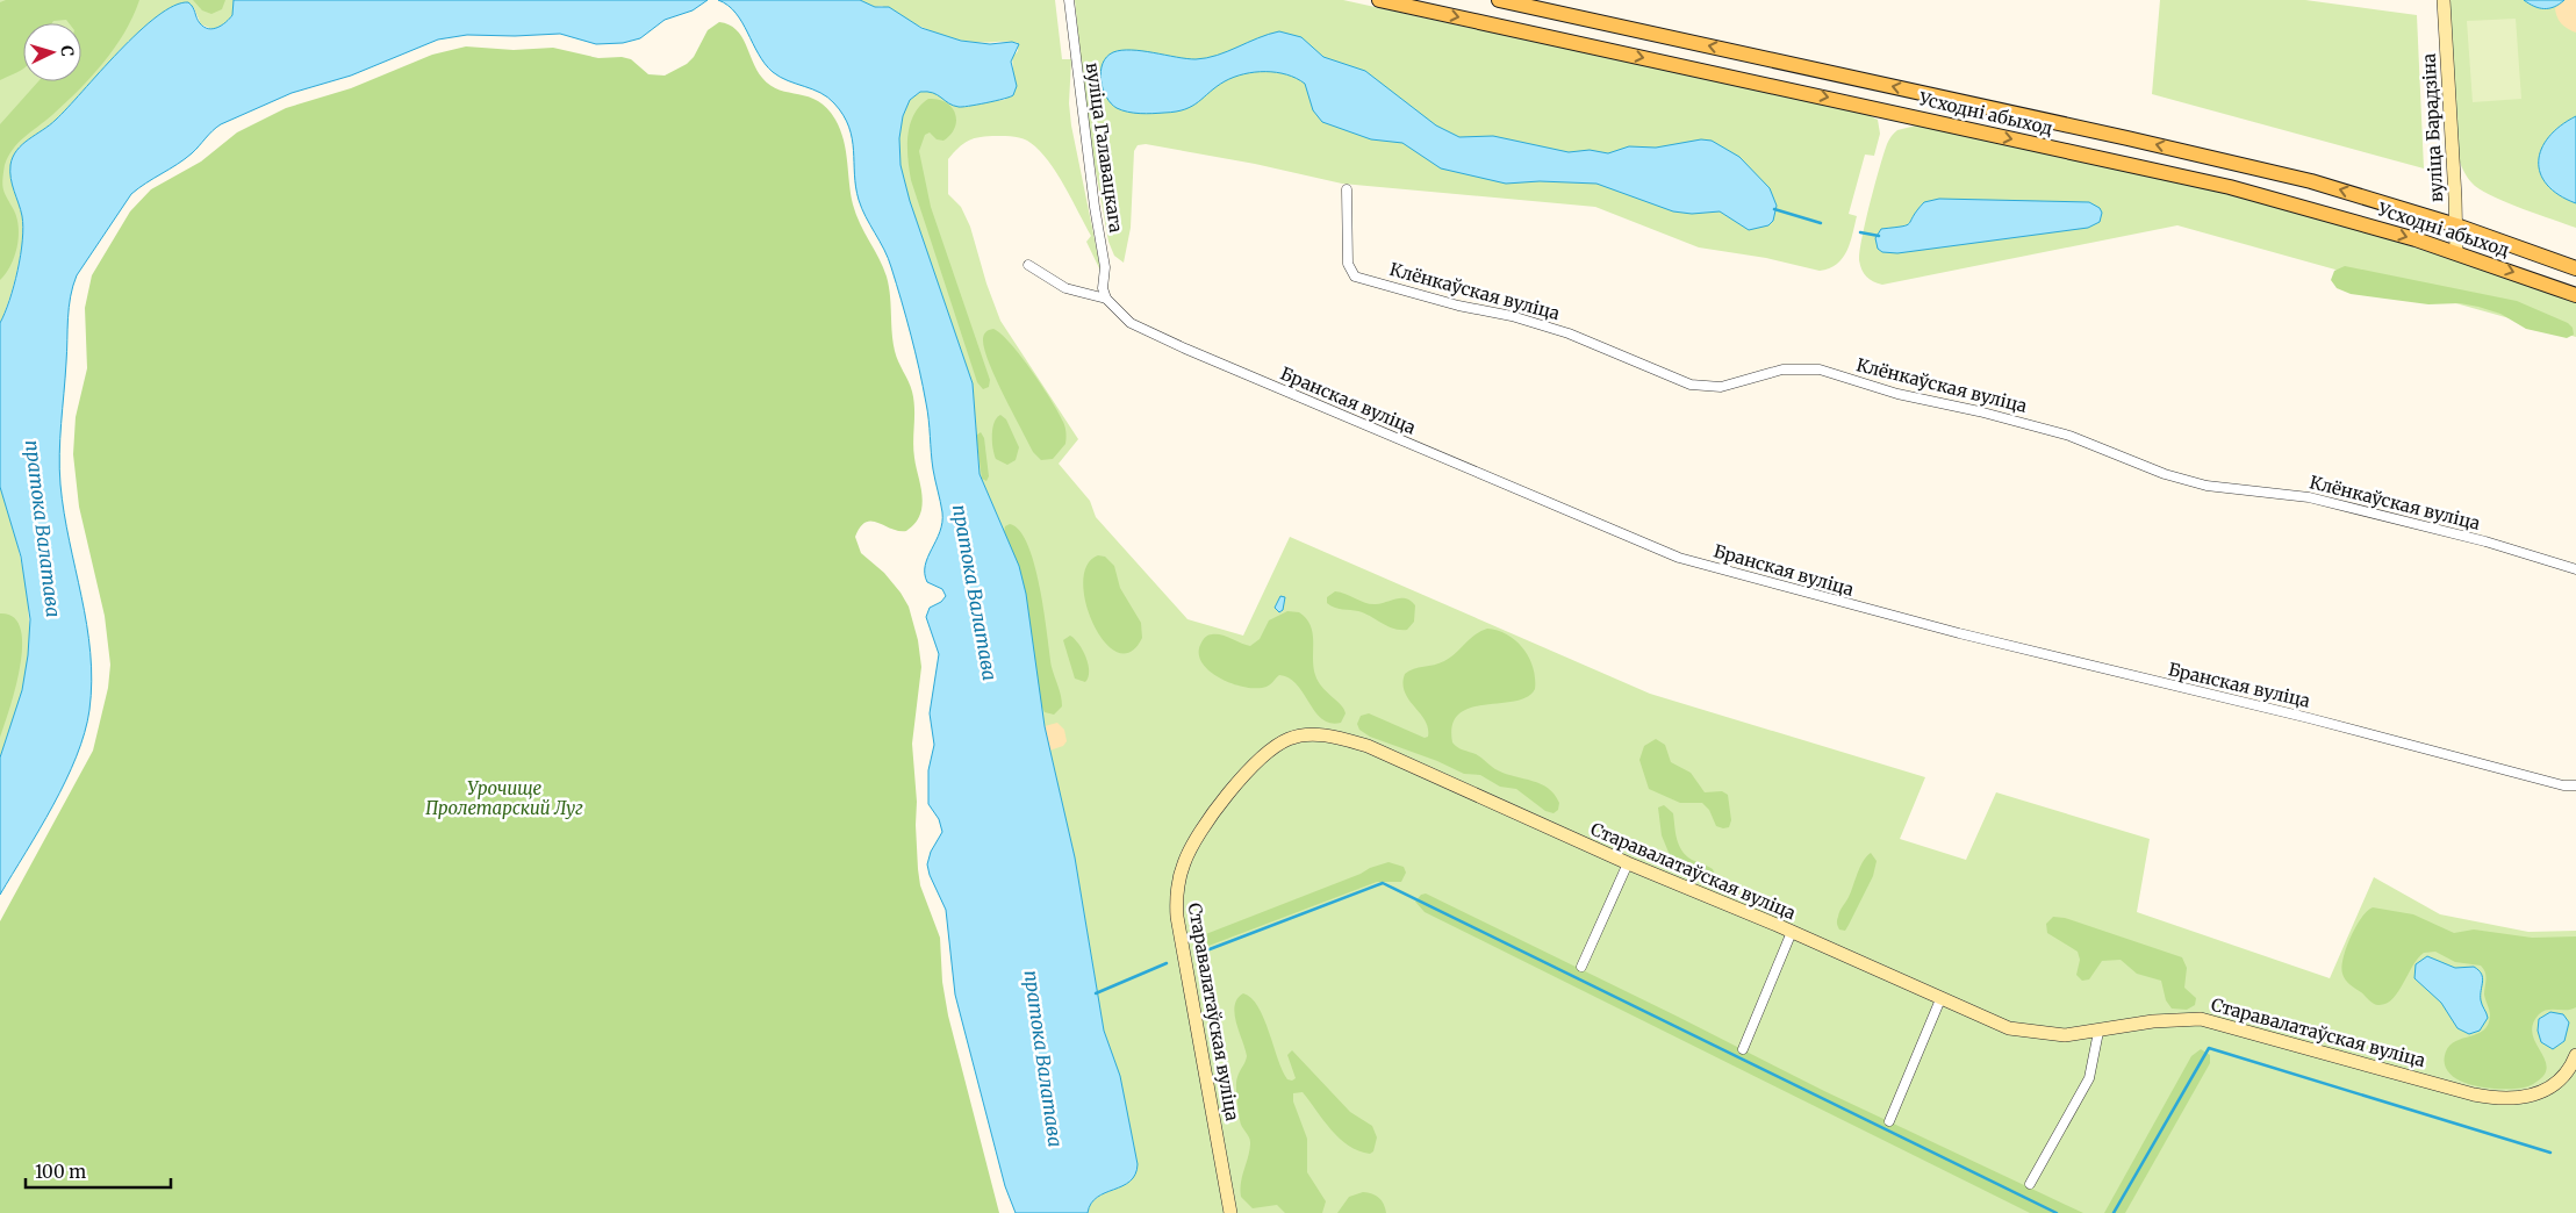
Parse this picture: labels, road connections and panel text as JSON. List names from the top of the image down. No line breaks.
{"streets":{"main road":["Усходні абыход"],"street":["вуліца Барадзіна","вуліца Галавацкага","Клёнкаўская вуліца","Бранская вуліца","Старавалатаўская вуліца"]},"crossings":[["Усходні абыход","вуліца Барадзіна"],["вуліца Галавацкага","Бранская вуліца"]],"water":["пратока Валатава"],"parks":["Урочище Пролетарский Луг"],"scale_bar":"100 m","north":"right"}
